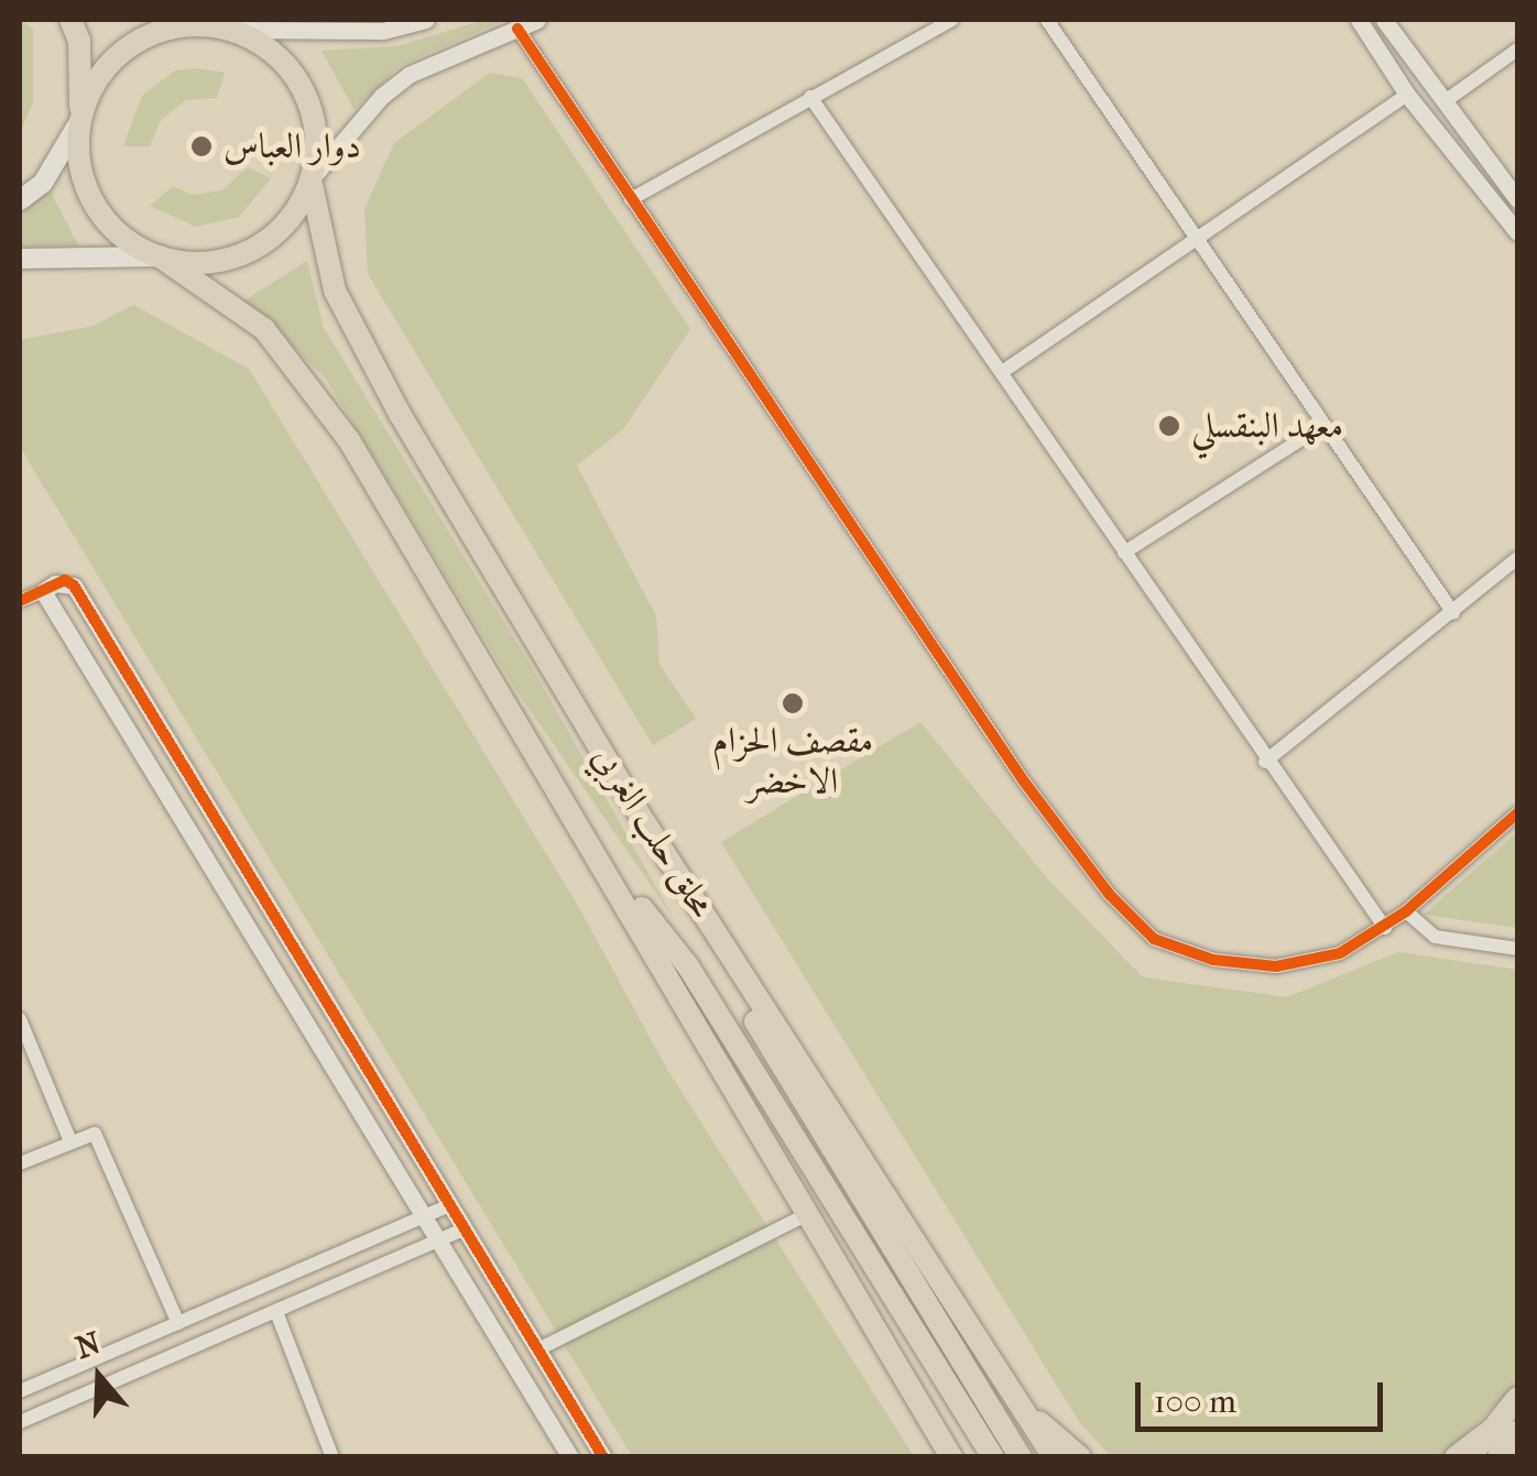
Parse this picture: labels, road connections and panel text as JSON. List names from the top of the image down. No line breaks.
{"streets":{"main road":["محلق حلب الغربي"]},"places":["دوار العباس","معهد البنقسلي","مقصف الحزام الاخضر"],"scale_bar":"100 m","north":"top"}
